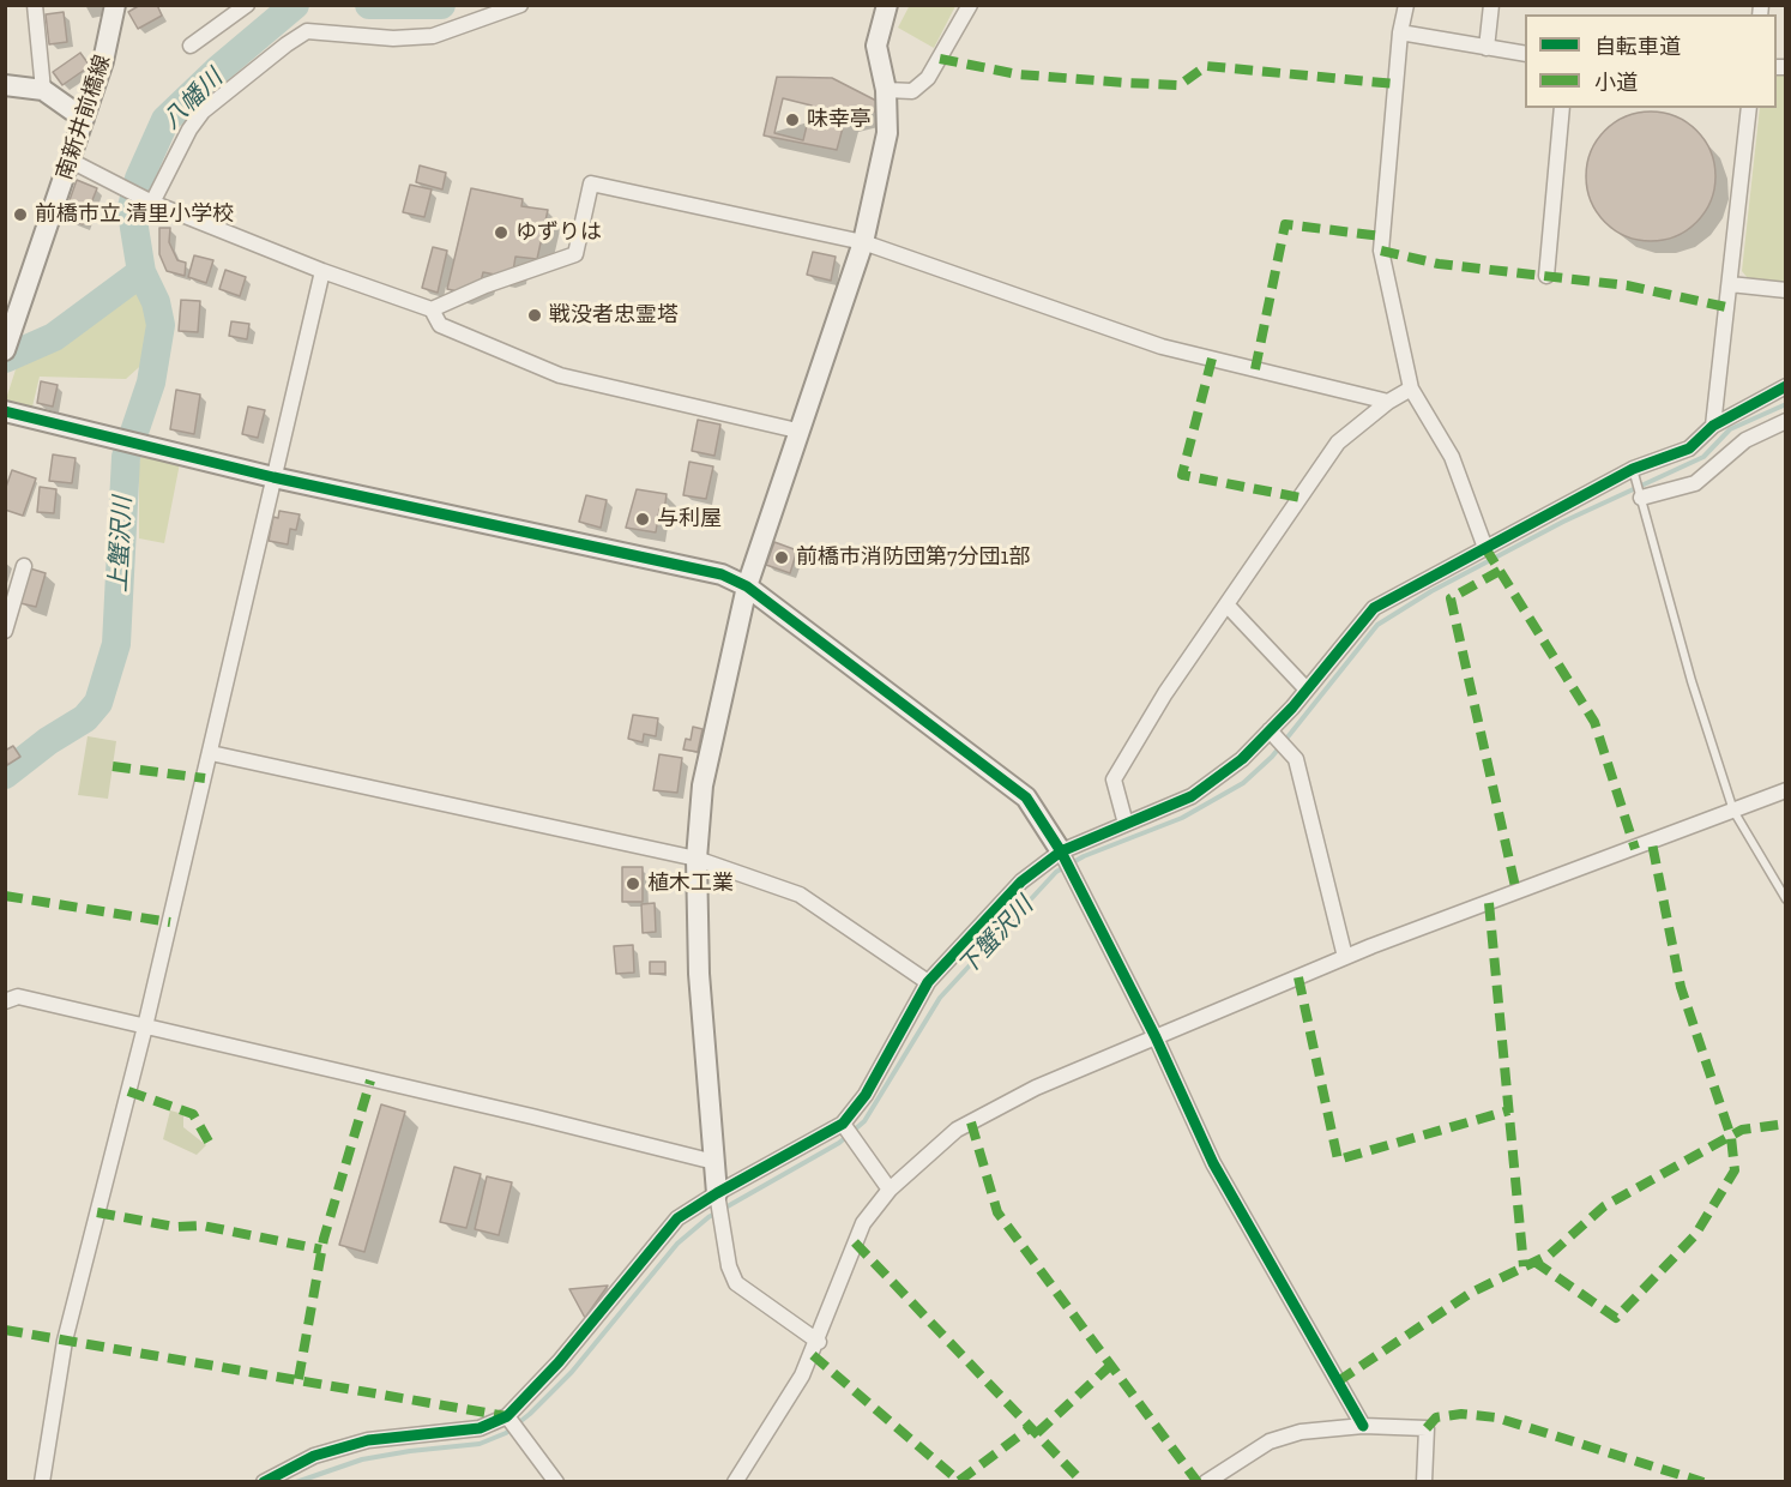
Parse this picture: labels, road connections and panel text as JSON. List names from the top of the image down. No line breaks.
{"streets":{"street":["南新井前橋線"]},"water":["八幡川","上蟹沢川","下蟹沢川"],"places":["味幸亭","前橋市立 清里小学校","ゆずりは","戦没者忠霊塔","与利屋","前橋市消防団第7分団1部","植木工業"],"legend":["自転車道","小道"]}
